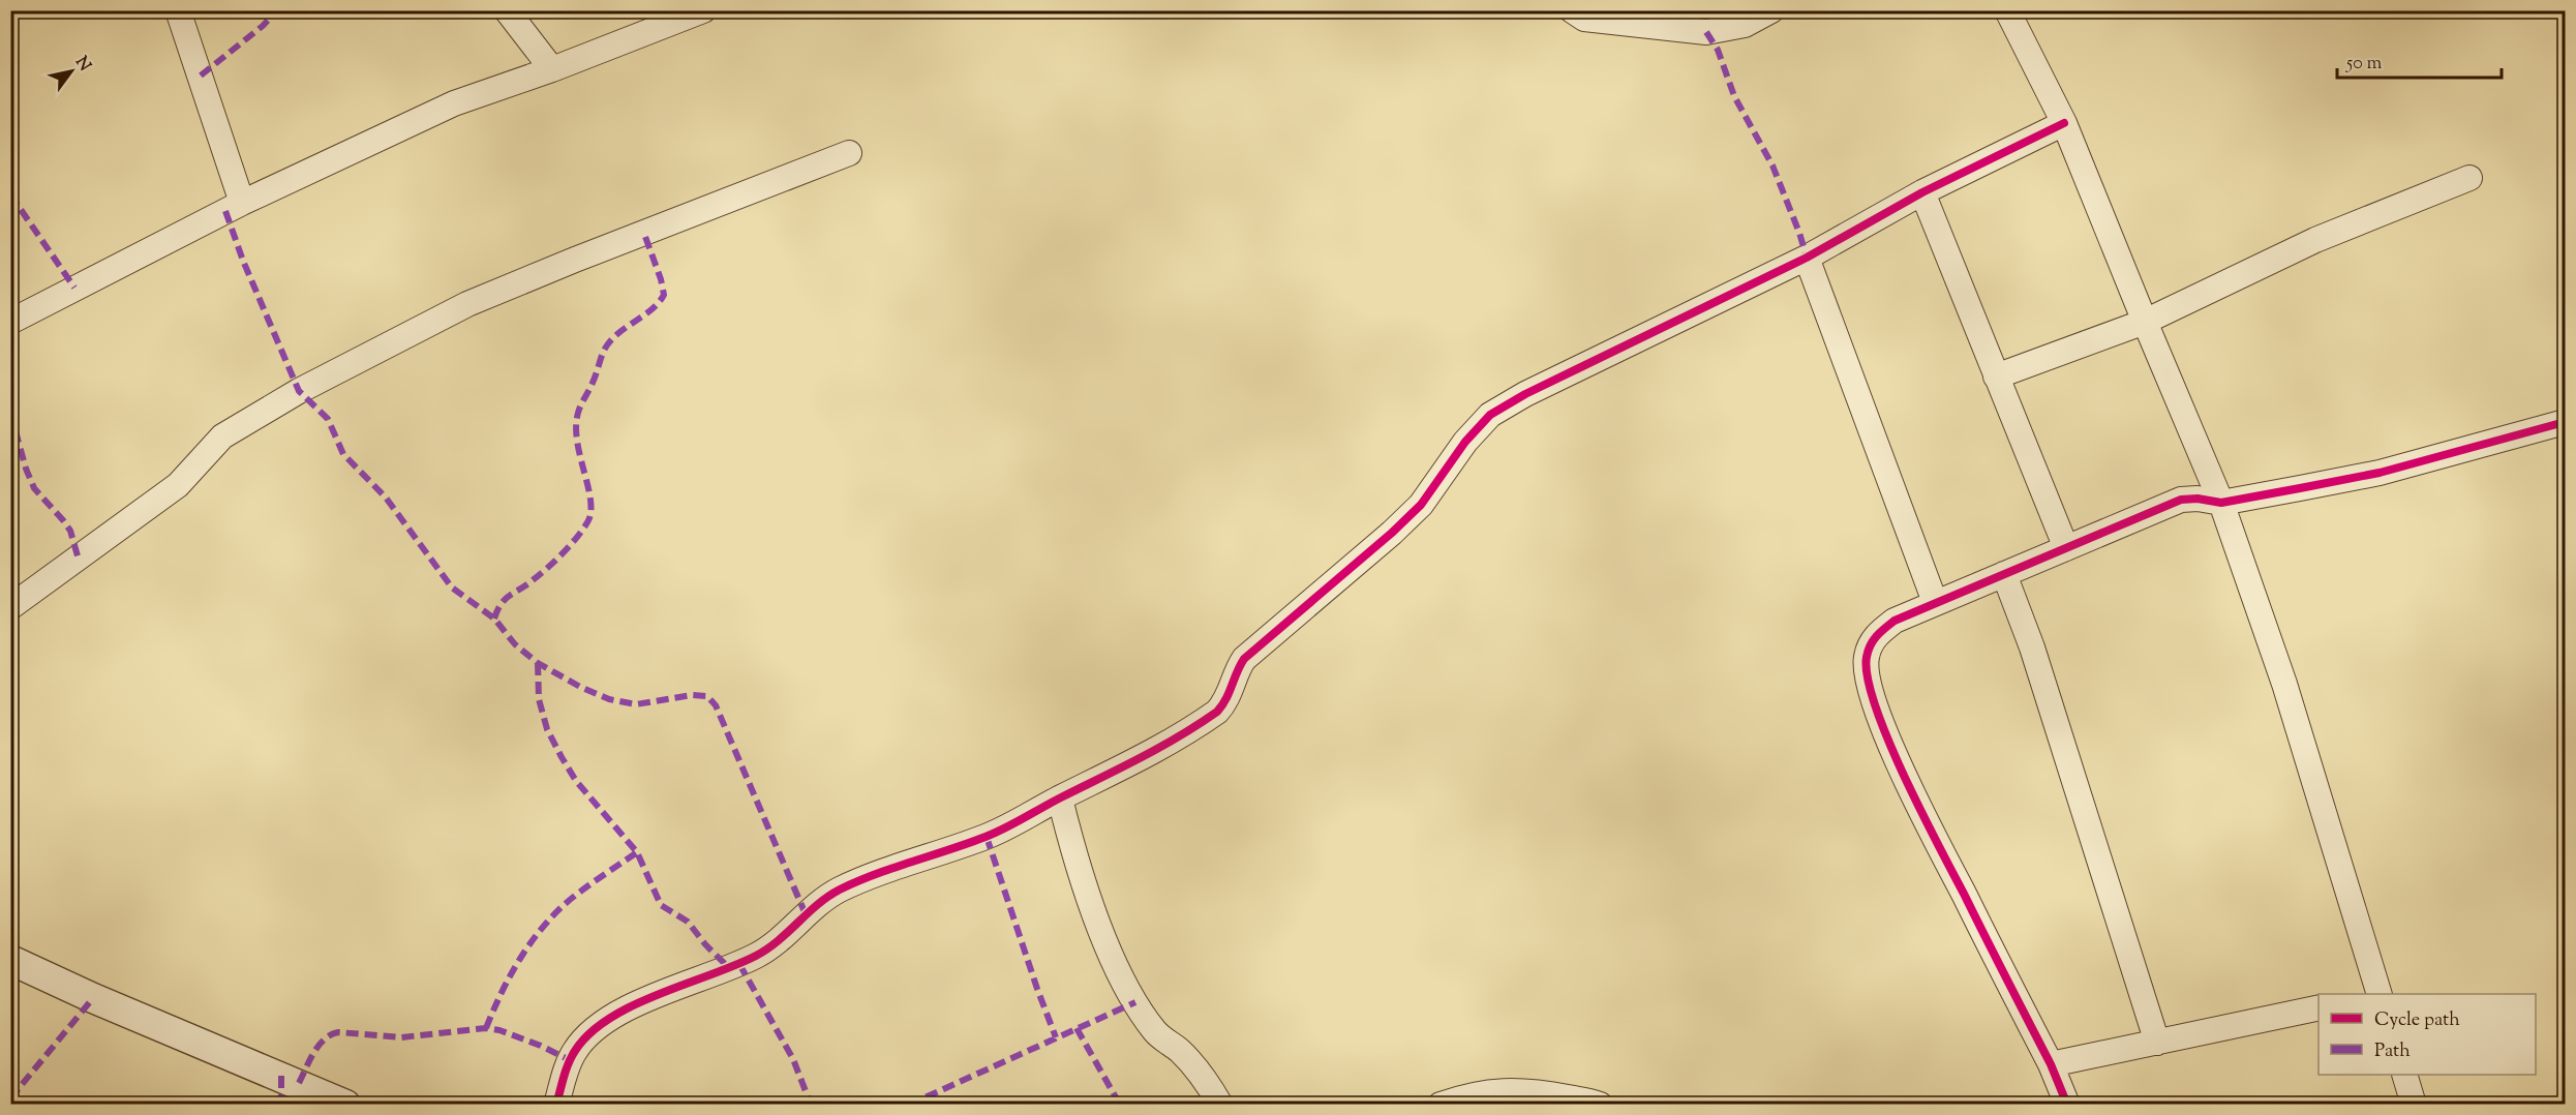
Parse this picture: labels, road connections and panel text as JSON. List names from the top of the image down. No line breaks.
{"legend":["Cycle path","Path"],"scale_bar":"50 m","north":"top right"}
